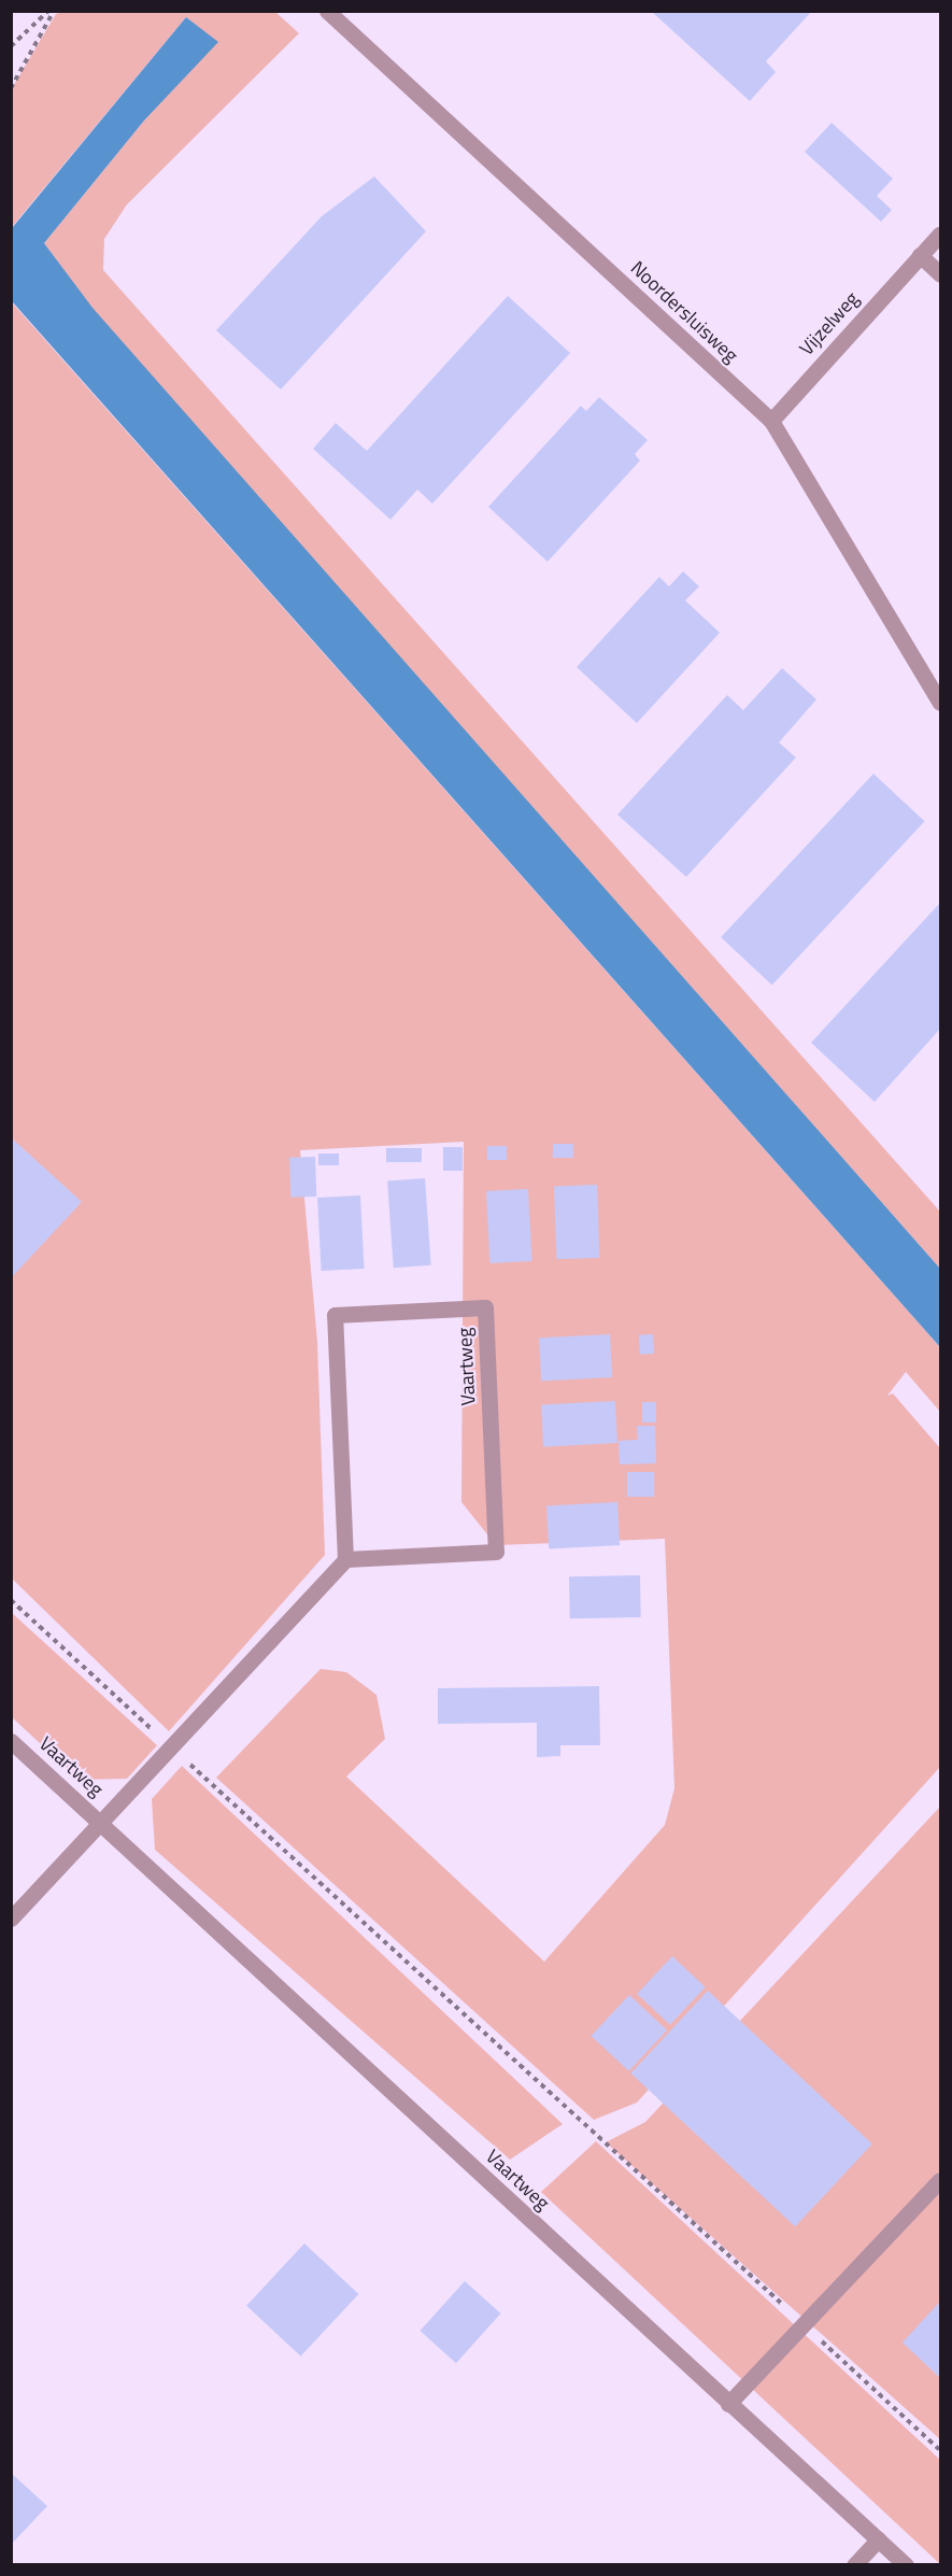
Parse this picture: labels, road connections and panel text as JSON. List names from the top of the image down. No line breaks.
{"streets":{"street":["Noordersluisweg","Vijzelweg","Vaartweg"]},"crossings":[["Noordersluisweg","Vijzelweg"]]}
